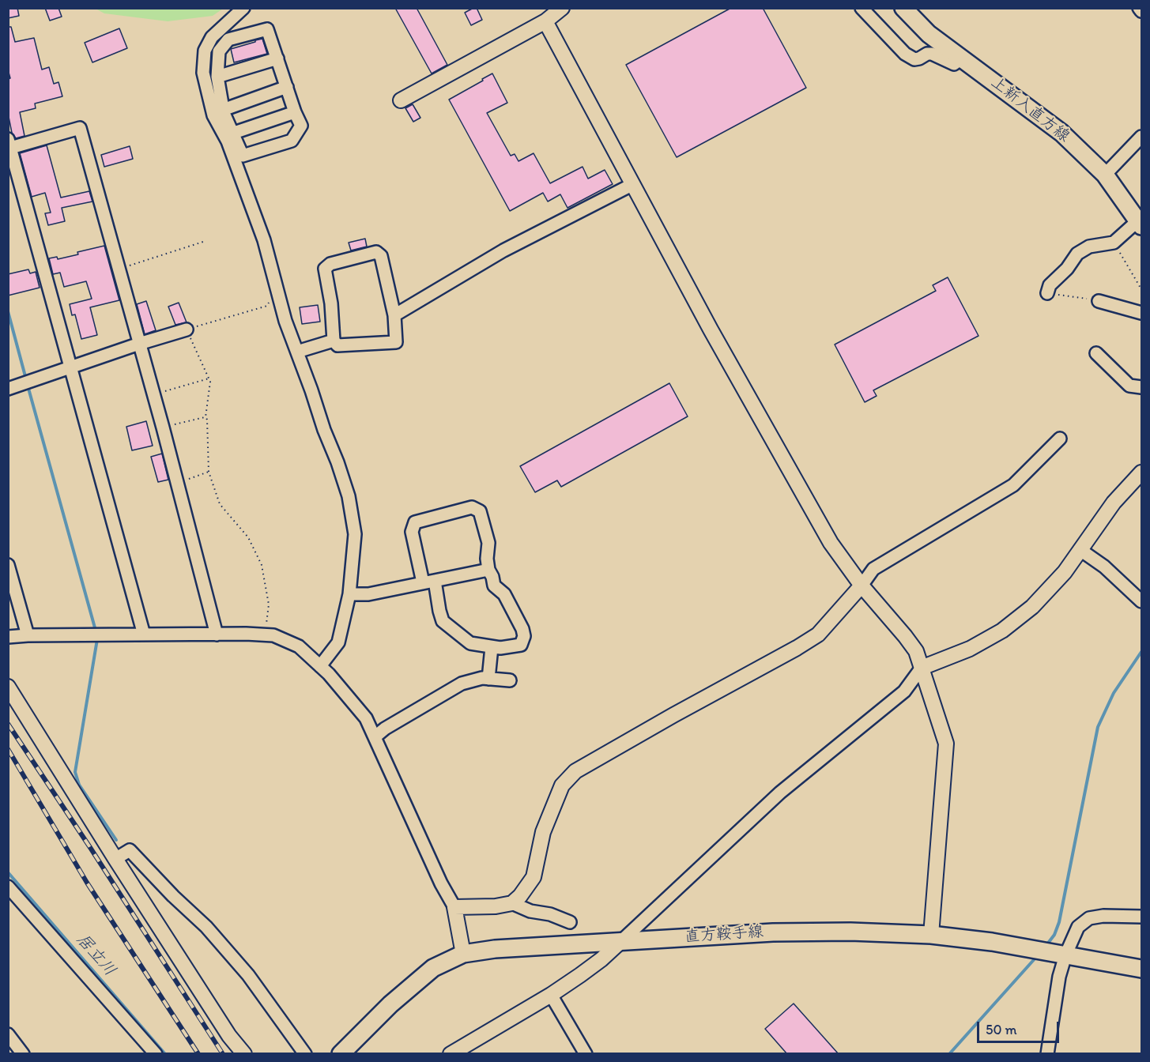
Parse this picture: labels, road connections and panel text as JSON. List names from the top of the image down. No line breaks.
{"streets":{"main road":["上新入直方線","直方鞍手線"]},"water":["居立川"],"scale_bar":"50 m"}
